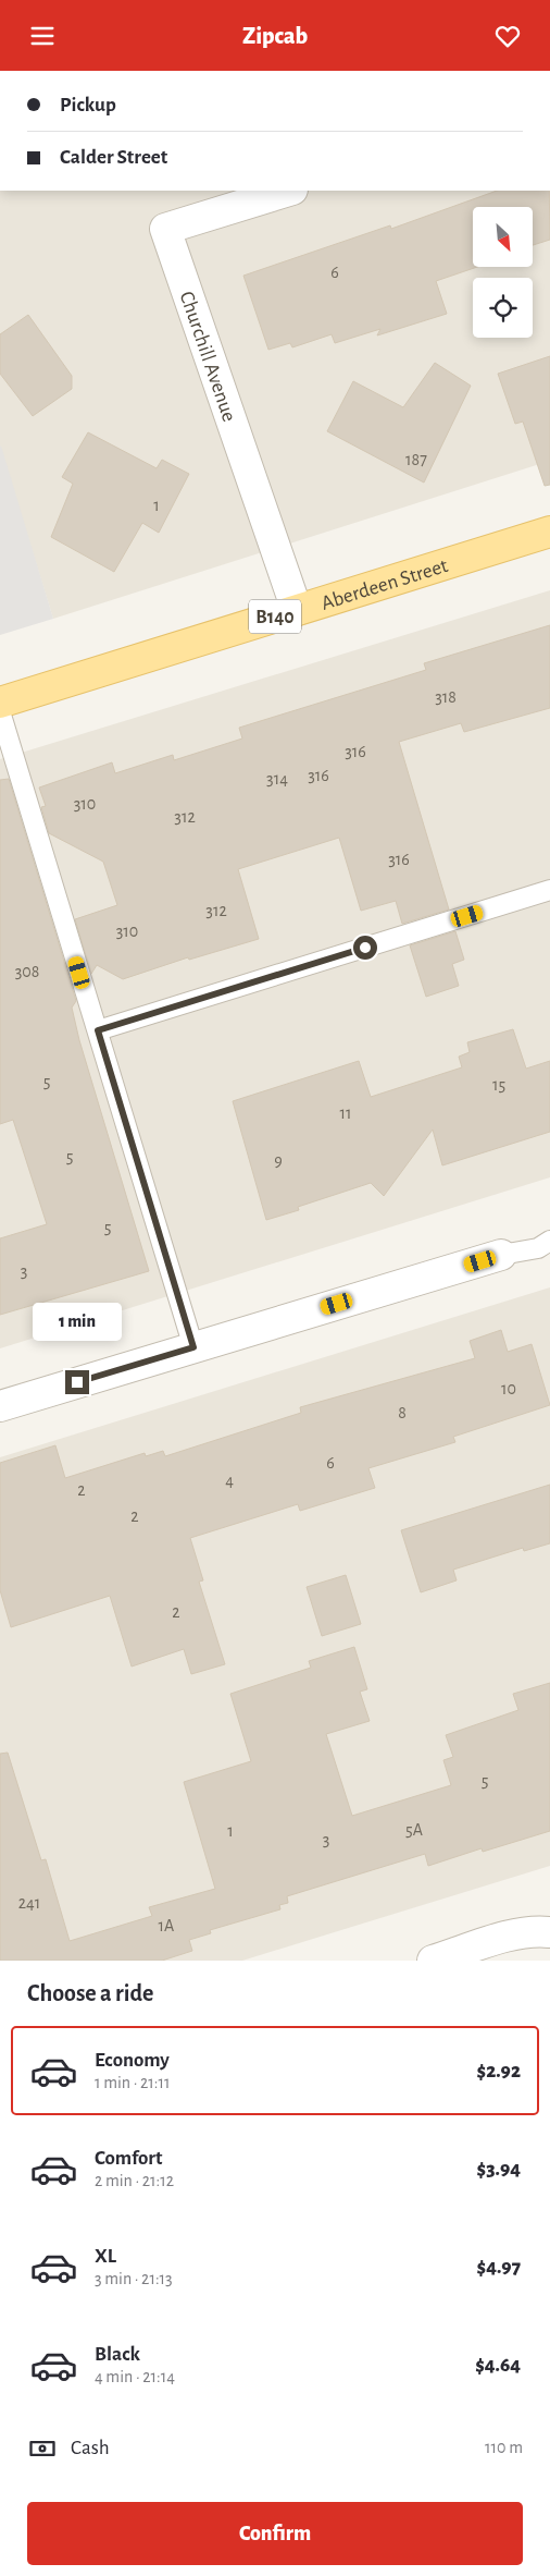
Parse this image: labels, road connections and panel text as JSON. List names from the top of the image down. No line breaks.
{"streets":{"main road":["Aberdeen Street","B140"],"street":["Churchill Avenue"]},"crossings":[["Churchill Avenue","Aberdeen Street"]],"house_numbers":["6","187","1","318","316","316","314","310","312","316","312","310","308","5","15","11","5","9","5","3","10","8","6","4","2","2","2","5","5A","1","3","241","1A"],"north":"bottom right","page":{"header":"Zipcab","banner":["Pickup","Calder Street"],"bubble":"1 min","heading":"Choose a ride","list":[{"name":"Economy","note":"1 min · 21:11","value":"$2.92"},{"name":"Comfort","note":"2 min · 21:12","value":"$3.94"},{"name":"XL","note":"3 min · 21:13","value":"$4.97"},{"name":"Black","note":"4 min · 21:14","value":"$4.64"}],"pay":["Cash","110 m"],"buttons":"Confirm"}}
